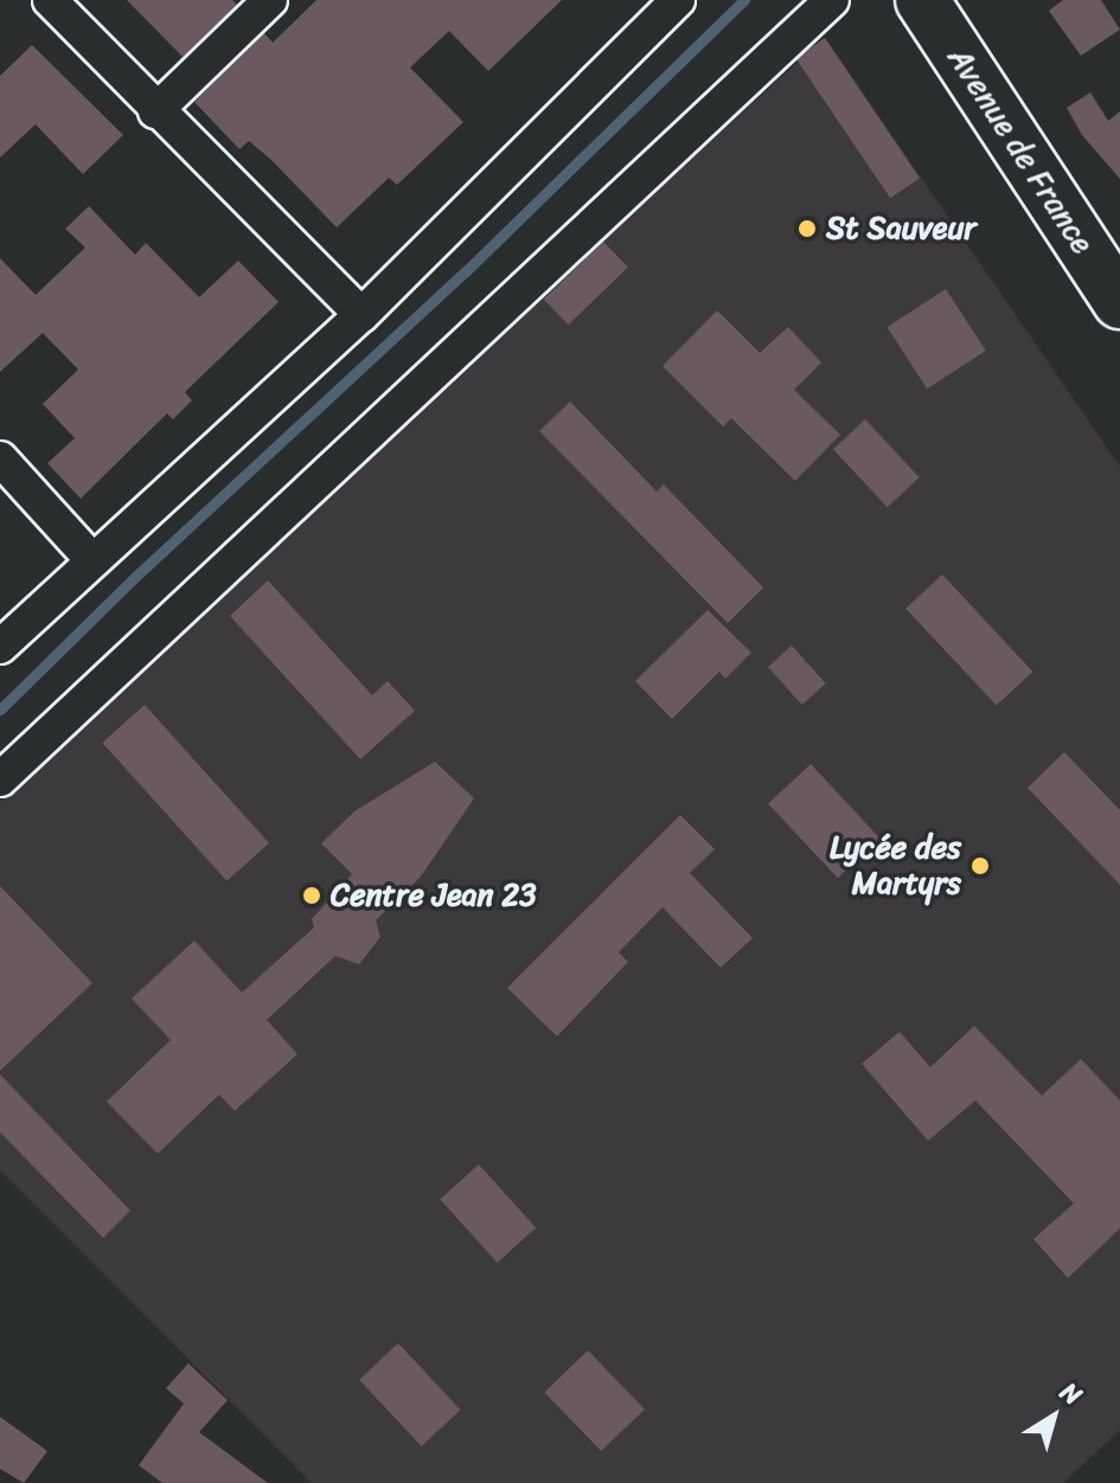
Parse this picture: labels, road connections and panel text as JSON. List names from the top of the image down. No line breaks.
{"streets":{"main road":["Avenue de France"]},"places":["St Sauveur","Lycée des Martyrs","Centre Jean 23"],"north":"top right"}
